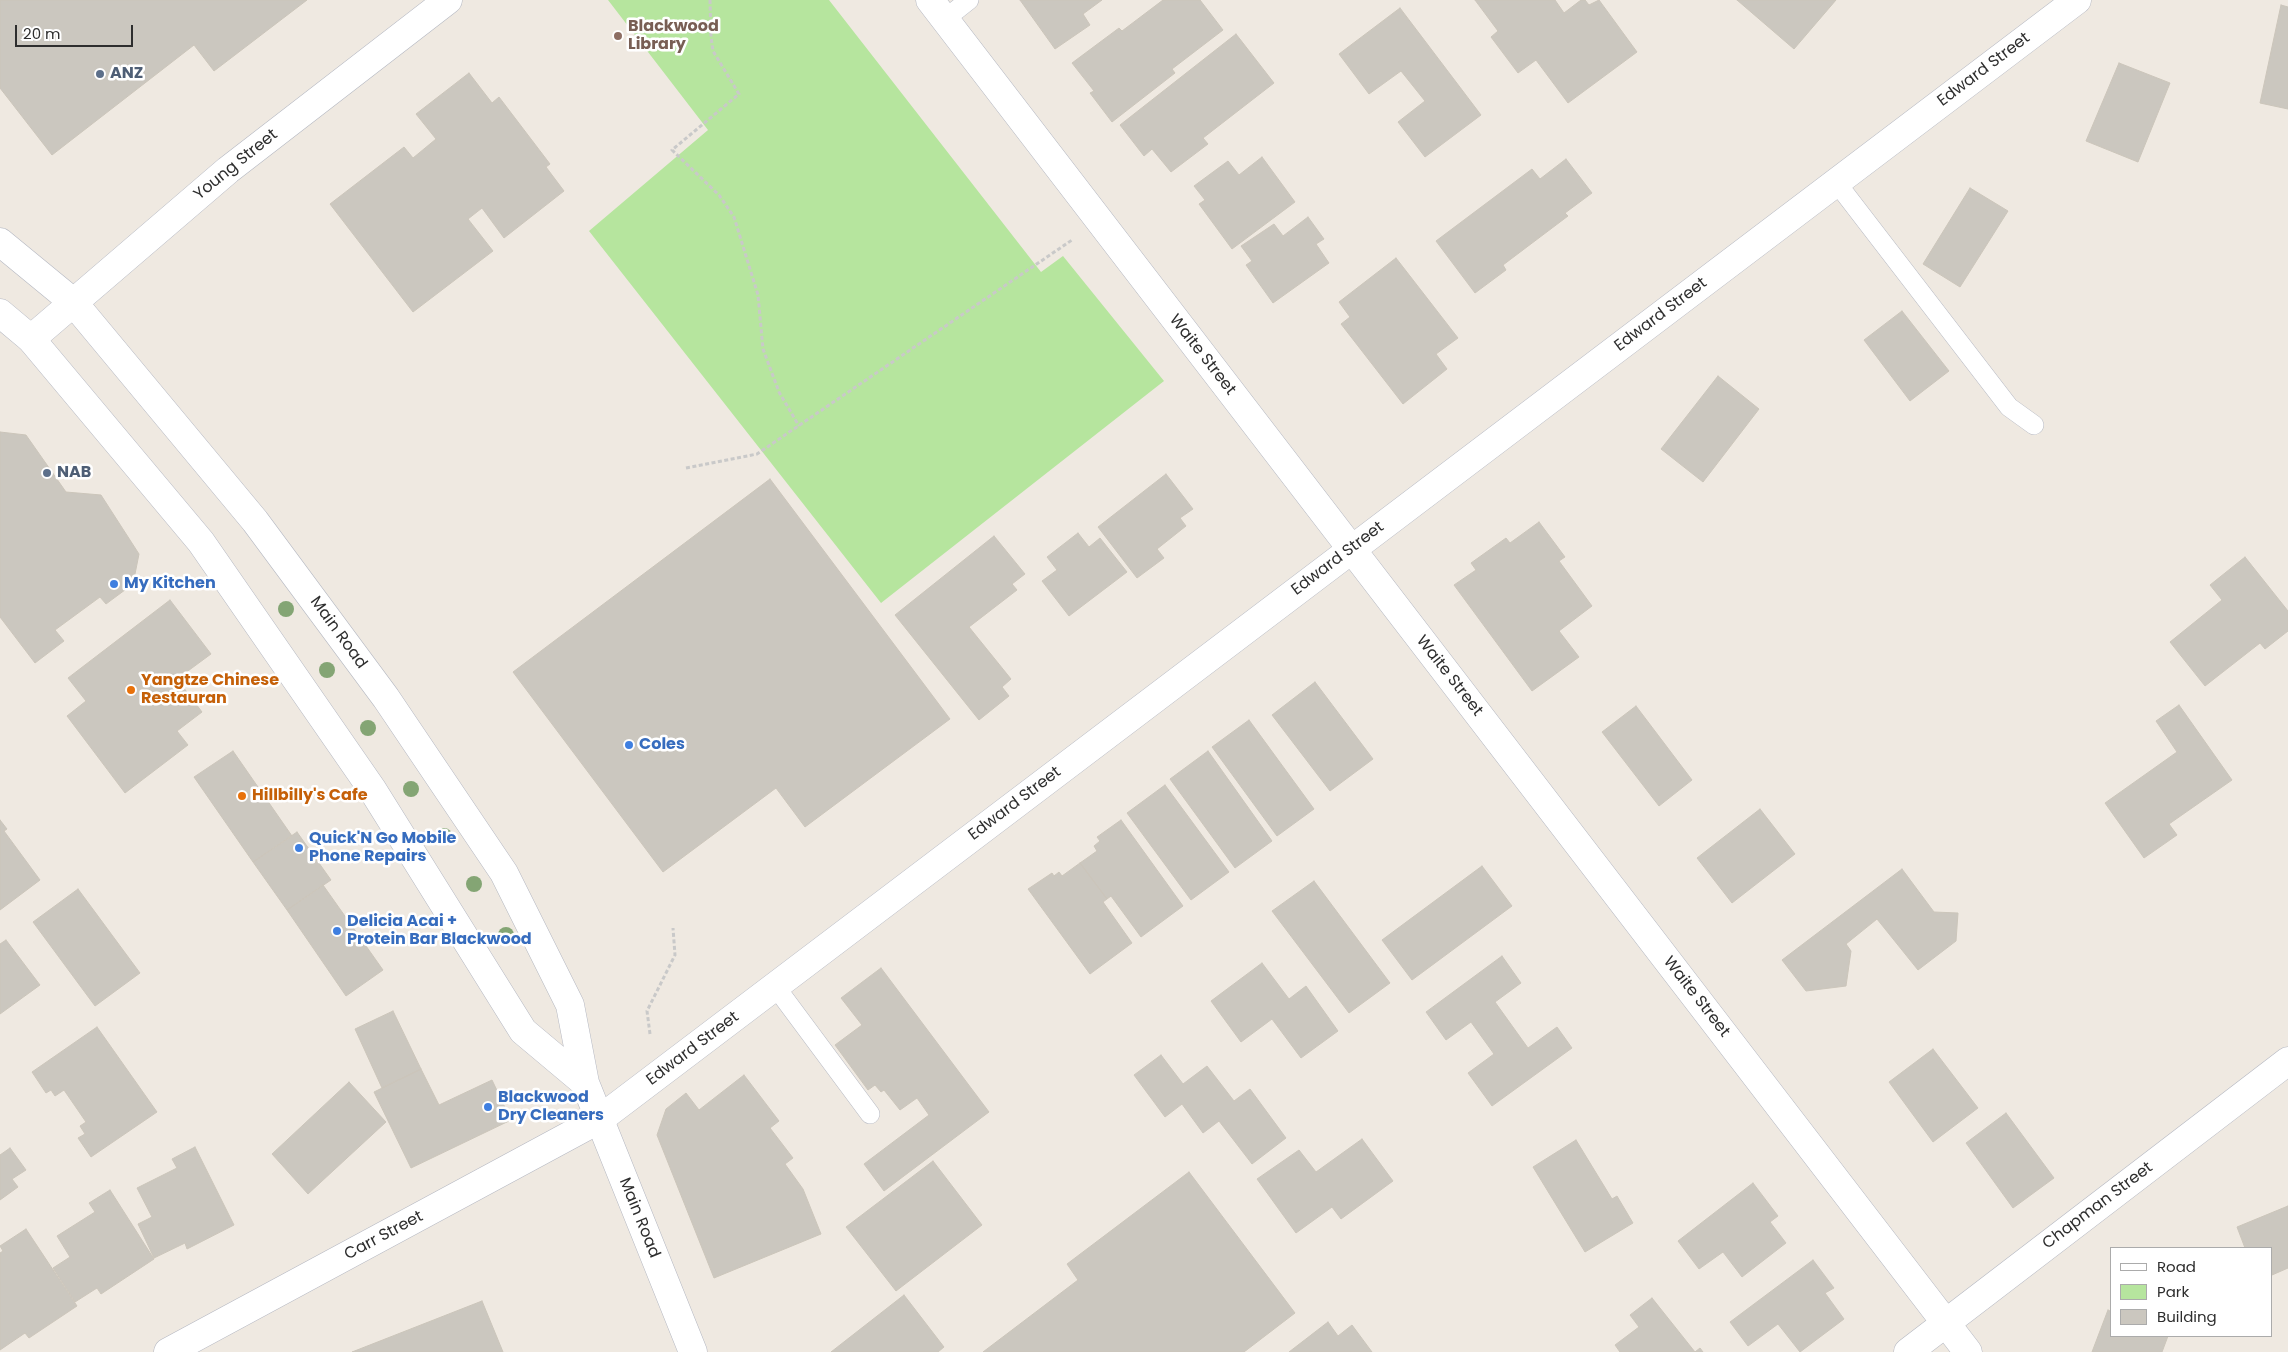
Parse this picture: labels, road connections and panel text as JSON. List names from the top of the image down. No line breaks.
{"streets":{"street":["Edward Street","Young Street","Waite Street","Main Road","Chapman Street","Carr Street"]},"crossings":[["Edward Street","Waite Street"],["Edward Street","Main Road"],["Edward Street","Carr Street"],["Young Street","Main Road"],["Waite Street","Chapman Street"],["Main Road","Carr Street"]],"places":["Blackwood Library","ANZ","NAB","My Kitchen","Yangtze Chinese Restauran","Coles","Hillbilly's Cafe","Quick'N Go Mobile Phone Repairs","Delicia Acai + Protein Bar Blackwood","Blackwood Dry Cleaners"],"legend":["Road","Park","Building"],"scale_bar":"20 m"}
